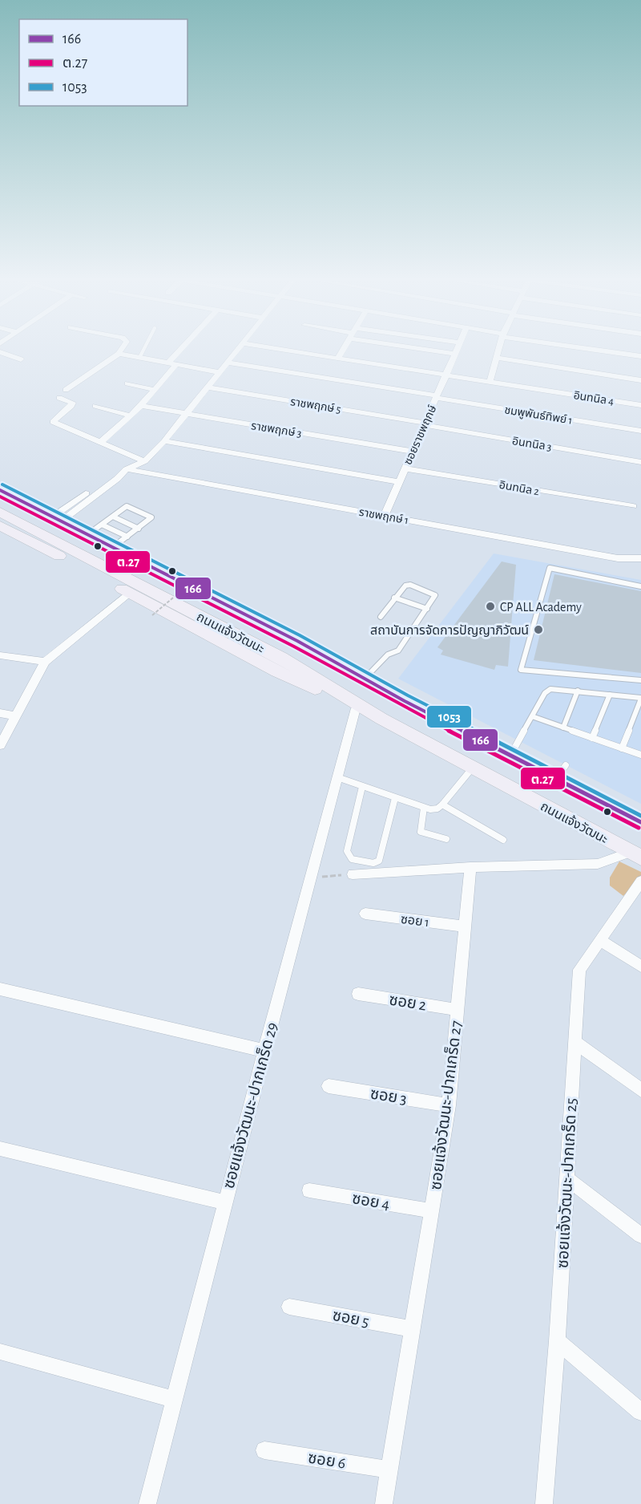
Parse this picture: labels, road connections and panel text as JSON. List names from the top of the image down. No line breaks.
{"streets":{"main road":["ถนนแจ้งวัฒนะ"],"street":["อินทนิล 4","ราชพฤกษ์ 5","ชมพูพันธ์ทิพย์ 1","ราชพฤกษ์ 3","ซอยราชพฤกษ์","อินทนิล 3","อินทนิล 2","ราชพฤกษ์ 1","ซอย 1","ซอย 2","ซอย 3","ซอยแจ้งวัฒนะ-ปากเกร็ด 29","ซอยแจ้งวัฒนะ-ปากเกร็ด 27","ซอยแจ้งวัฒนะ-ปากเกร็ด 25","ซอย 4","ซอย 5","ซอย 6"]},"crossings":[["อินทนิล 4","ซอยราชพฤกษ์"],["ราชพฤกษ์ 5","ซอยราชพฤกษ์"],["ราชพฤกษ์ 5","อินทนิล 3"],["ชมพูพันธ์ทิพย์ 1","ซอยราชพฤกษ์"],["ราชพฤกษ์ 3","ซอยราชพฤกษ์"],["ซอยราชพฤกษ์","อินทนิล 3"],["ซอยราชพฤกษ์","อินทนิล 2"],["ซอยราชพฤกษ์","ราชพฤกษ์ 1"],["ถนนแจ้งวัฒนะ","ซอยแจ้งวัฒนะ-ปากเกร็ด 29"],["ซอย 1","ซอยแจ้งวัฒนะ-ปากเกร็ด 27"],["ซอย 2","ซอยแจ้งวัฒนะ-ปากเกร็ด 27"],["ซอย 3","ซอยแจ้งวัฒนะ-ปากเกร็ด 27"],["ซอยแจ้งวัฒนะ-ปากเกร็ด 27","ซอย 4"],["ซอยแจ้งวัฒนะ-ปากเกร็ด 27","ซอย 5"],["ซอยแจ้งวัฒนะ-ปากเกร็ด 27","ซอย 6"]],"places":["CP ALL Academy","สถาบันการจัดการปัญญาภิวัฒน์"],"lines":["transit line 1053","transit line 166","transit line ต.27"],"legend":["166","ต.27","1053"]}
